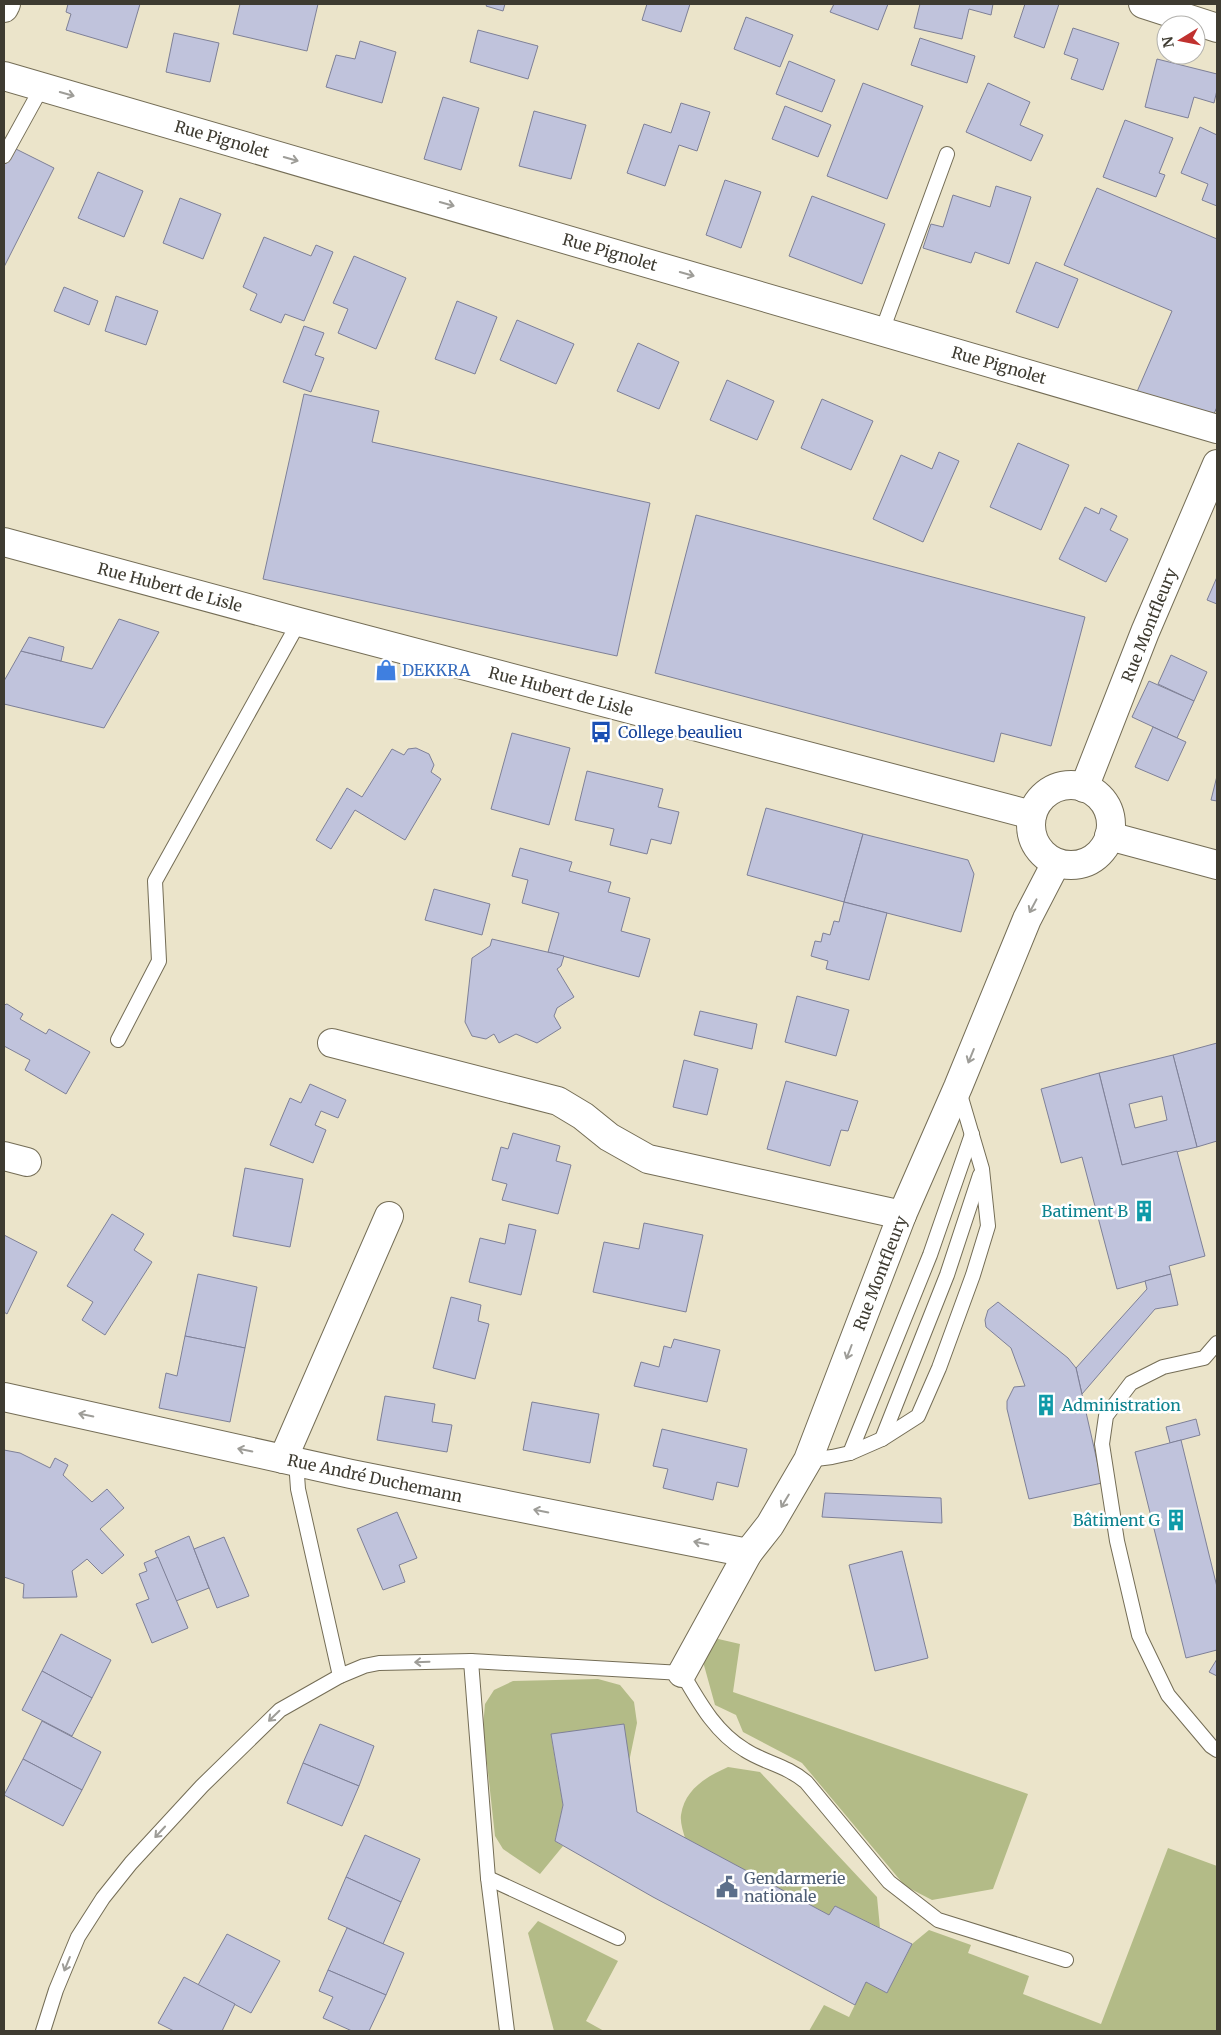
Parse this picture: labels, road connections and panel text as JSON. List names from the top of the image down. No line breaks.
{"streets":{"street":["Rue Pignolet","Rue Hubert de Lisle","Rue Montfleury","Rue André Duchemann"]},"crossings":[["Rue Hubert de Lisle","Rue Montfleury"],["Rue Montfleury","Rue André Duchemann"]],"one_way":["Rue Pignolet","Rue Montfleury","Rue André Duchemann"],"places":{"shop":["DEKKRA"],"bus stop":["College beaulieu"],"building":["Batiment B","Administration","Bâtiment G"],"public building":["Gendarmerie nationale"]},"north":"left"}
